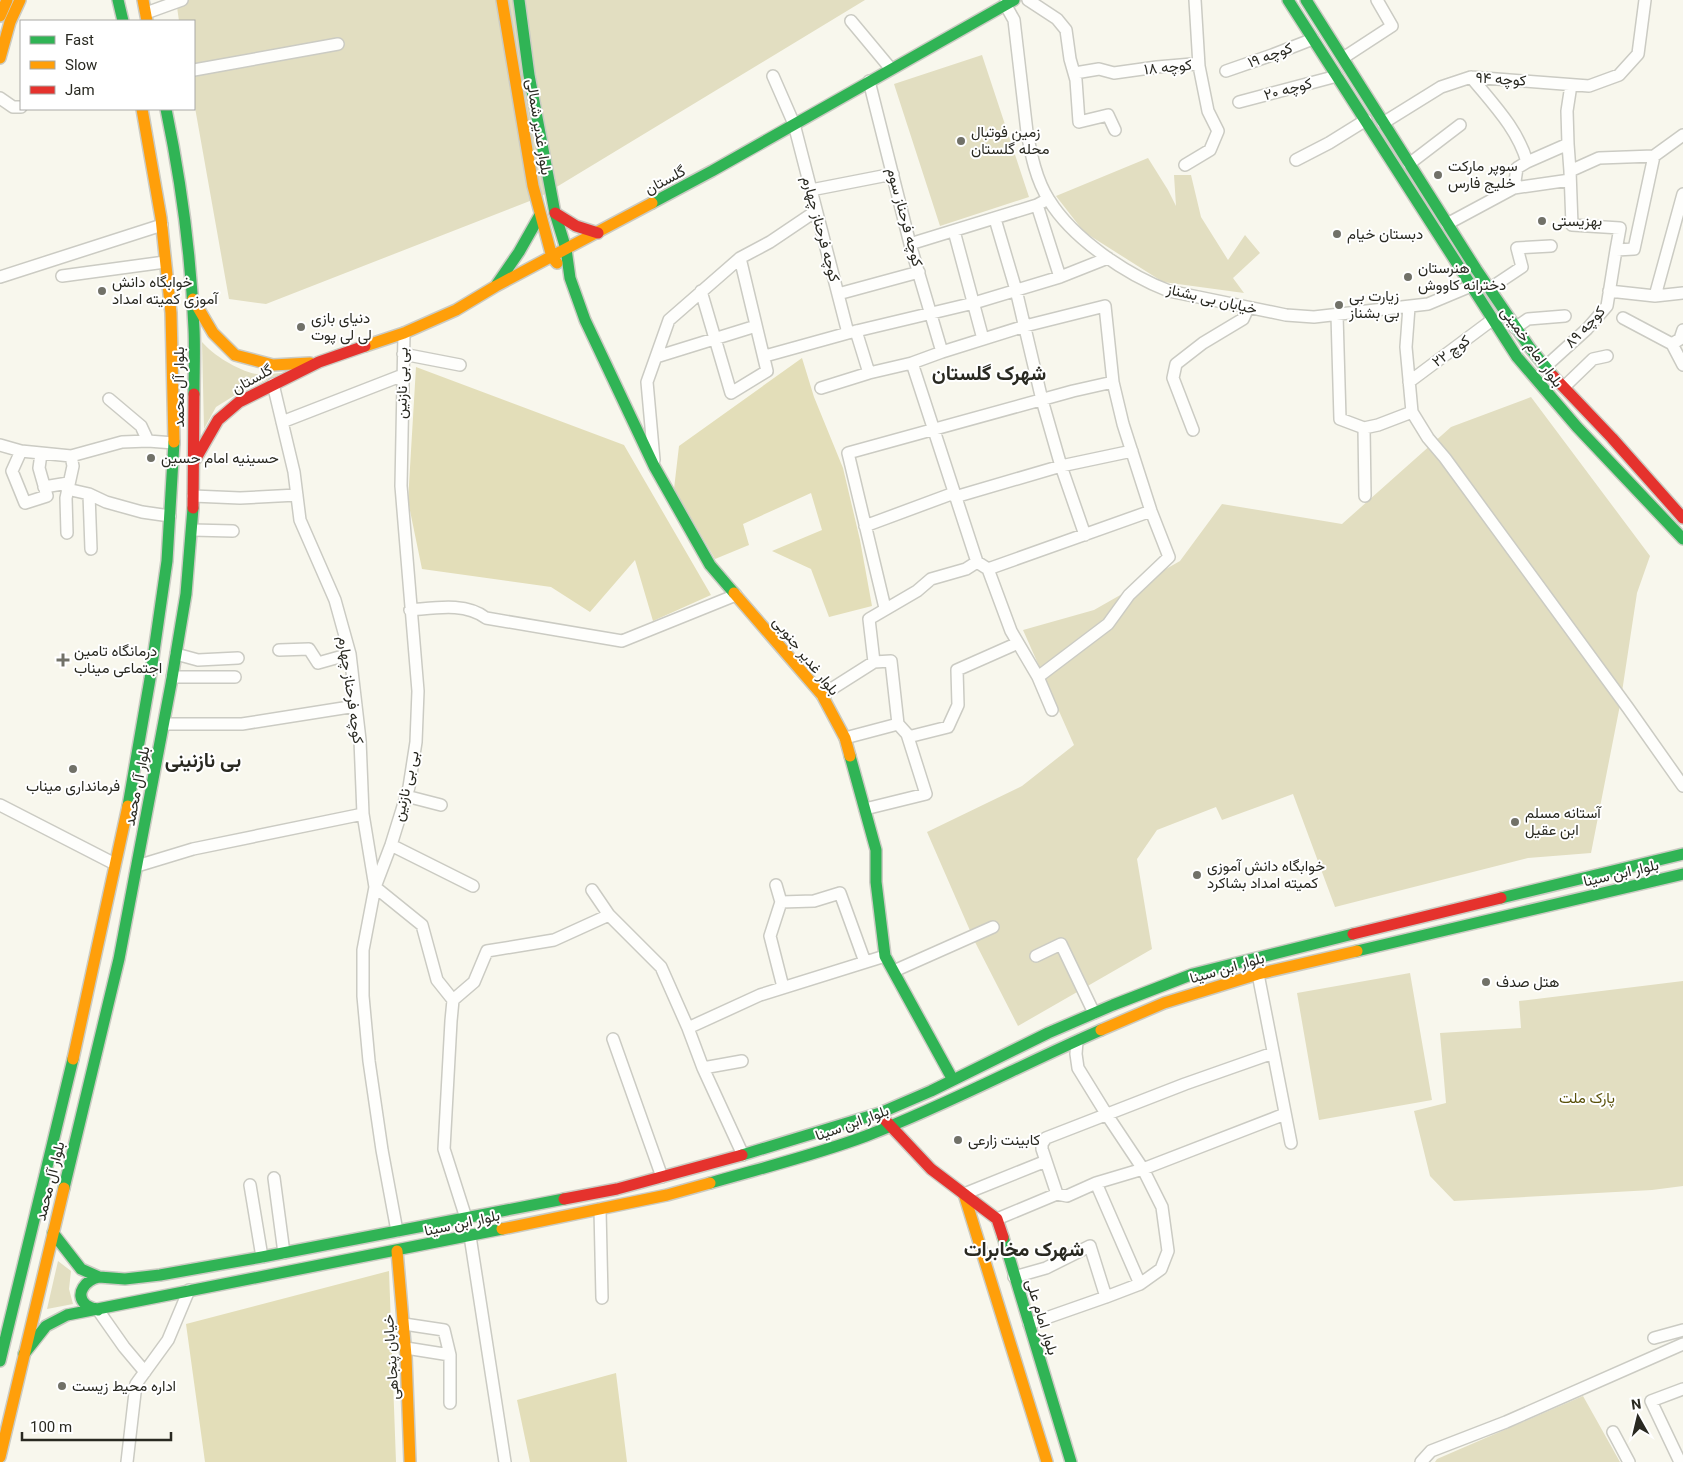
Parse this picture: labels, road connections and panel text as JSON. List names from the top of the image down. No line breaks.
{"streets":{"main road":["بلوار غدیر شمالی","گلستان","بلوار امام خمینی","بلوار آل محمد","بلوار غدیر جنوبی","بلوار ابن سینا","بلوار امام علی","خیابان پنجاهی"],"street":["کوچه ۱۹","کوچه ۱۸","کوچه ۹۴","کوچه ۲۰","کوچه فرحناز سوم","کوچه فرحناز چهارم","خیابان بی بشناز","کوچه ۸۹","کوچ ۲۲","بی بی نازنین"]},"crossings":[["کوچه ۱۹","بلوار امام خمینی"],["کوچه ۹۴","بلوار امام خمینی"],["کوچه ۲۰","بلوار امام خمینی"],["بلوار غدیر شمالی","گلستان"],["بلوار غدیر شمالی","بلوار غدیر جنوبی"],["گلستان","کوچه فرحناز سوم"],["گلستان","کوچه فرحناز چهارم"],["گلستان","خیابان بی بشناز"],["گلستان","بی بی نازنین"],["گلستان","بلوار آل محمد"],["گلستان","بلوار غدیر جنوبی"],["کوچه فرحناز چهارم","بی بی نازنین"],["خیابان بی بشناز","بلوار امام خمینی"],["کوچه ۸۹","بلوار امام خمینی"],["بلوار امام خمینی","کوچ ۲۲"],["بی بی نازنین","بلوار ابن سینا"],["بلوار آل محمد","بلوار ابن سینا"],["بلوار غدیر جنوبی","بلوار ابن سینا"],["بلوار ابن سینا","خیابان پنجاهی"]],"districts":["شهرک گلستان","بی نازنینی","شهرک مخابرات"],"parks":["پارک ملت"],"places":{"other":["زمین فوتبال محله گلستان","سوپر مارکت خلیج فارس","بهزیستی","دبستان خیام","هنرستان دخترانه کاووش","خوابگاه دانش آموزی کمیته امداد","زیارت بی بی بشناز","دنیای بازی لی لی پوت","حسینیه امام حسین","فرمانداری میناب","آستانه مسلم ابن عقیل","خوابگاه دانش آموزی کمیته امداد بشاکرد","هتل صدف","کابینت زارعی","اداره محیط زیست"],"health":["درمانگاه تامین اجتماعی میناب"]},"legend":["Fast","Slow","Jam"],"scale_bar":"100 m","north":"top"}
